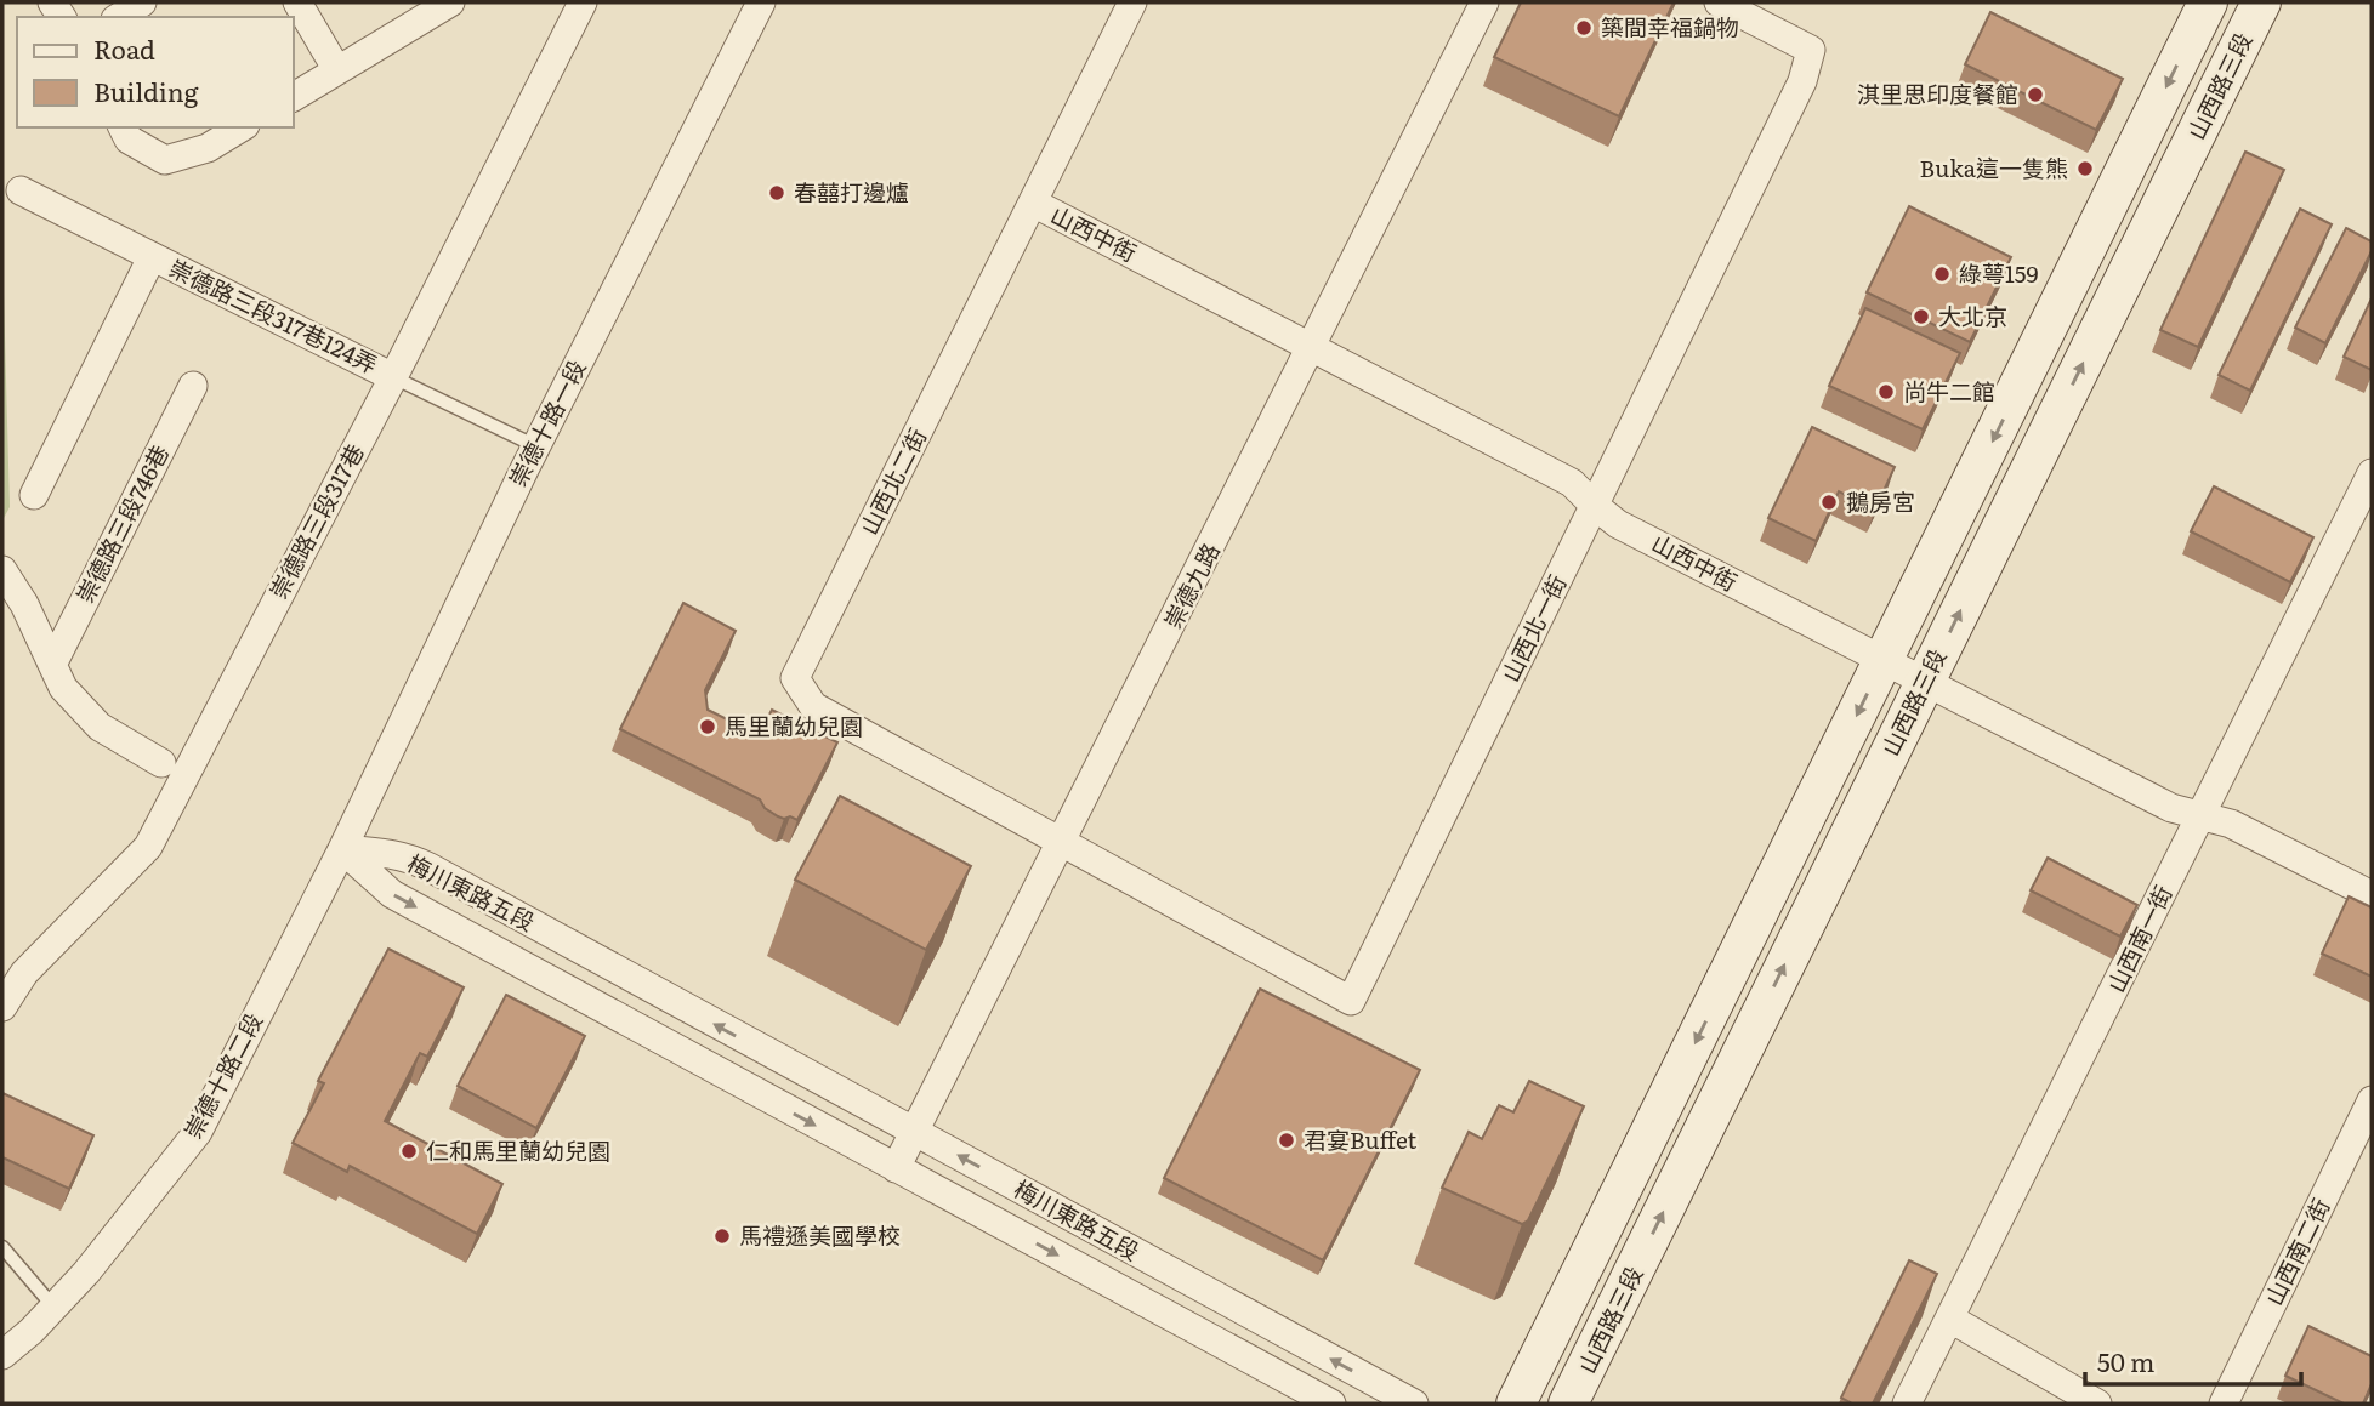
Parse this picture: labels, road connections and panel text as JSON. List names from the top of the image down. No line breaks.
{"streets":{"street":["山西路三段","山西中街","崇德路三段317巷124弄","崇德十路一段","山西北二街","崇德路三段317巷","崇德路三段746巷","崇德九路","山西北一街","梅川東路五段","山西南一街","崇德十路二段","山西南二街"]},"crossings":[["山西路三段","山西中街"],["山西中街","山西北二街"],["山西中街","崇德九路"],["山西中街","山西北一街"],["山西中街","山西南一街"],["崇德路三段317巷124弄","崇德路三段317巷"],["崇德十路一段","梅川東路五段"],["崇德十路一段","崇德十路二段"],["山西北二街","崇德九路"],["山西北二街","山西北一街"],["崇德九路","山西北一街"],["崇德九路","梅川東路五段"],["梅川東路五段","崇德十路二段"]],"places":["築間幸福鍋物","淇里思印度餐館","Buka這一隻熊","春囍打邊爐","綠萼159","大北京","尚牛二館","鵝房宮","馬里蘭幼兒園","君宴Buffet","仁和馬里蘭幼兒園","馬禮遜美國學校"],"legend":["Road","Building"],"scale_bar":"50 m"}
